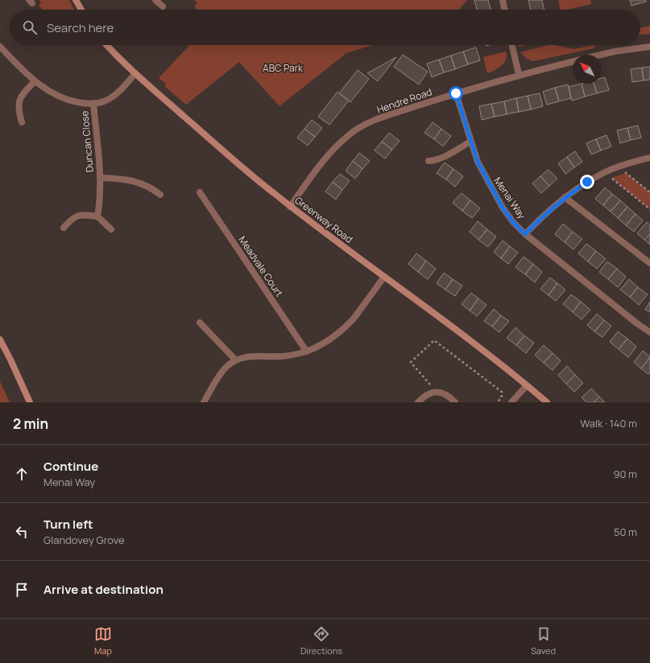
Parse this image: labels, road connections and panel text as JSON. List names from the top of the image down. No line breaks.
{"streets":{"street":["Hendre Road","Duncan Close","Menai Way","Greenway Road","Meadvale Court"]},"crossings":[["Hendre Road","Menai Way"],["Hendre Road","Greenway Road"]],"parks":["ABC Park"],"north":"top left","page":{"search":"Search here","heading":["2 min","Walk · 140 m"],"list":[["Continue","Menai Way","90 m"],["Turn left","Glandovey Grove","50 m"],"Arrive at destination"],"nav":["Map","Directions","Saved"]}}
